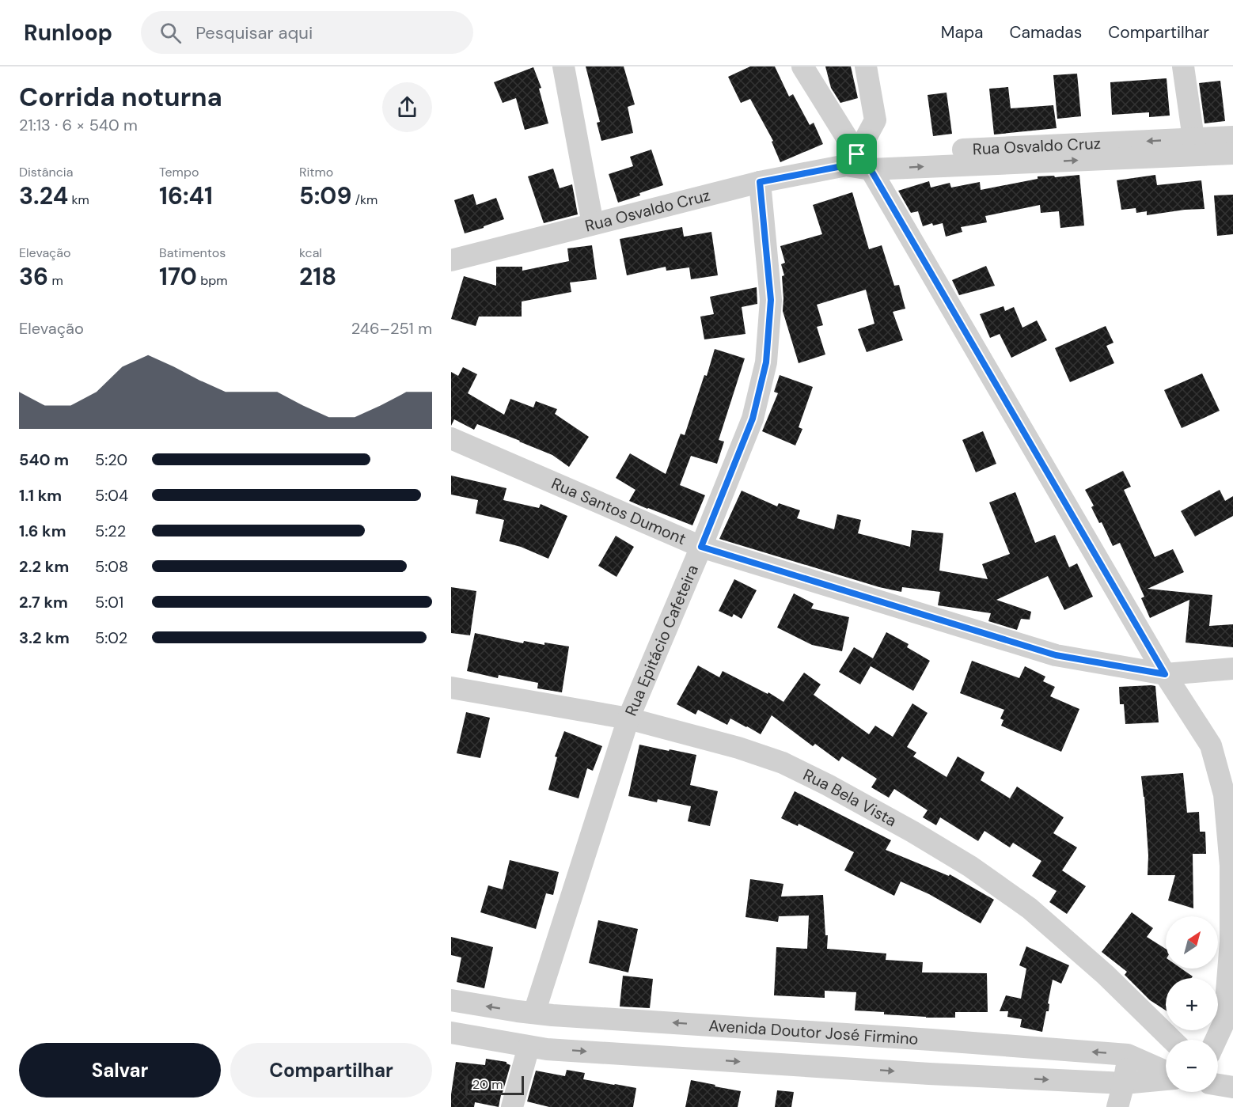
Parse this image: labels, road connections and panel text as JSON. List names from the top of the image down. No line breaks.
{"streets":{"street":["Rua Osvaldo Cruz","Rua Santos Dumont","Rua Epitácio Cafeteira","Rua Bela Vista","Avenida Doutor José Firmino"]},"crossings":[["Rua Osvaldo Cruz","Rua Epitácio Cafeteira"],["Rua Santos Dumont","Rua Epitácio Cafeteira"],["Rua Epitácio Cafeteira","Rua Bela Vista"],["Rua Epitácio Cafeteira","Avenida Doutor José Firmino"]],"scale_bar":"20 m","north":"top right","page":{"header":"Runloop","search":"Pesquisar aqui","nav":["Mapa","Camadas","Compartilhar"],"heading":["Corrida noturna","21:13 · 6 × 540 m"],"stats":[["Distância","3.24 km"],["Tempo","16:41"],["Ritmo","5:09 /km"],["Elevação","36 m"],["Batimentos","170 bpm"],["kcal","218"]],"chart":["Elevação","246–251 m"],"list":[{"name":"540 m","note":"5:20"},{"name":"1.1 km","note":"5:04"},{"name":"1.6 km","note":"5:22"},{"name":"2.2 km","note":"5:08"},{"name":"2.7 km","note":"5:01"},{"name":"3.2 km","note":"5:02"}],"map_buttons":["+","−"],"buttons":["Salvar","Compartilhar"],"scale":"20 m"}}
